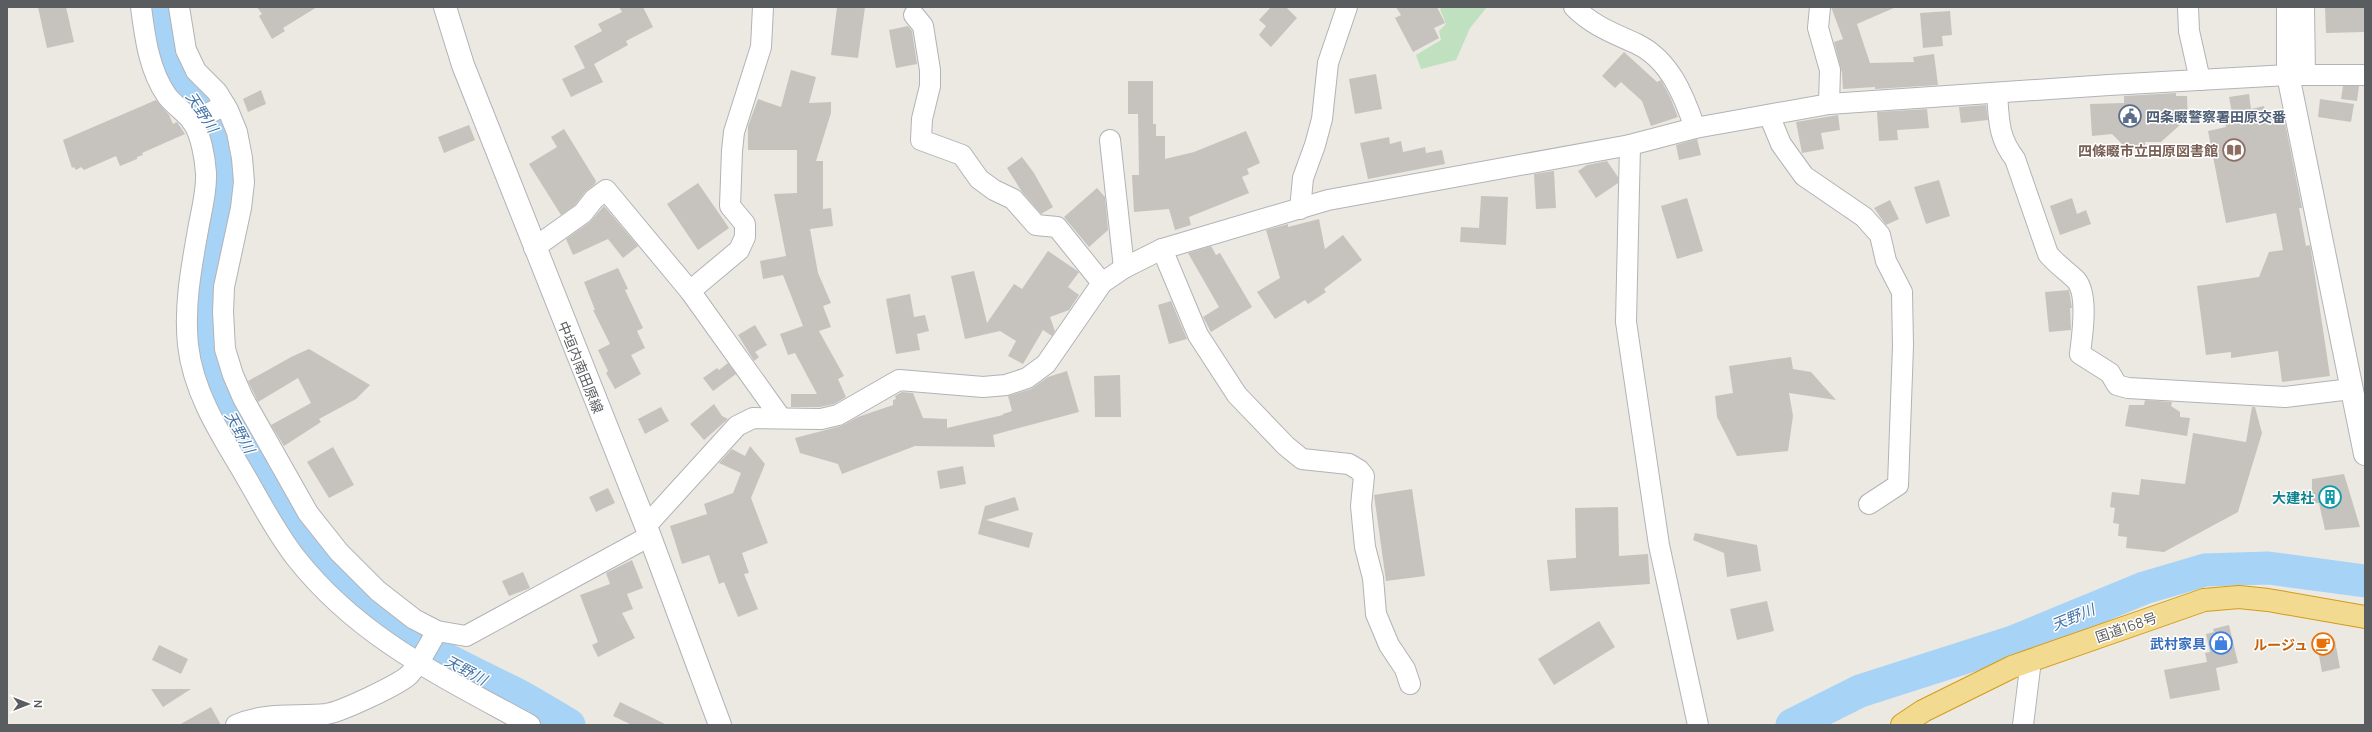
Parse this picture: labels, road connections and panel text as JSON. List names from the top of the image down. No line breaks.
{"streets":{"highway":["国道168号"],"main road":["中垣内南田原線"]},"water":["天野川"],"places":{"public building":["四条畷警察署田原交番"],"library":["四條畷市立田原図書館"],"building":["大建社"],"shop":["武村家具"],"cafe":["ルージュ"]},"north":"right"}
